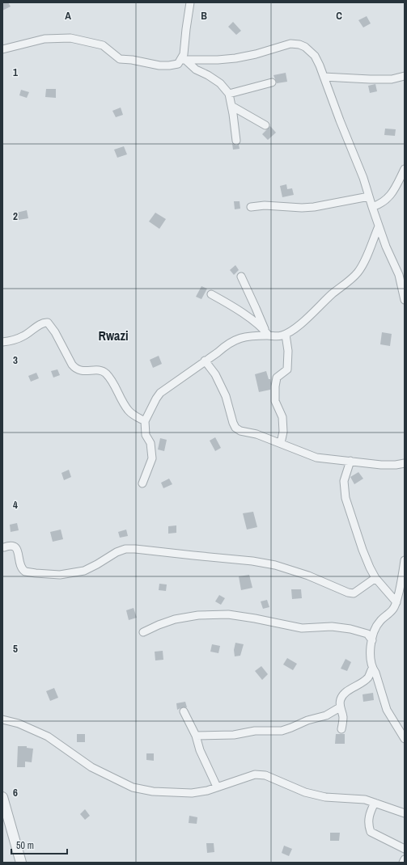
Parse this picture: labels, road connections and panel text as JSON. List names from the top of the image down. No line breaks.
{"districts":["Rwazi"],"scale_bar":"50 m","grid":{"columns":["A","B","C"],"rows":["1","2","3","4","5","6"]}}
